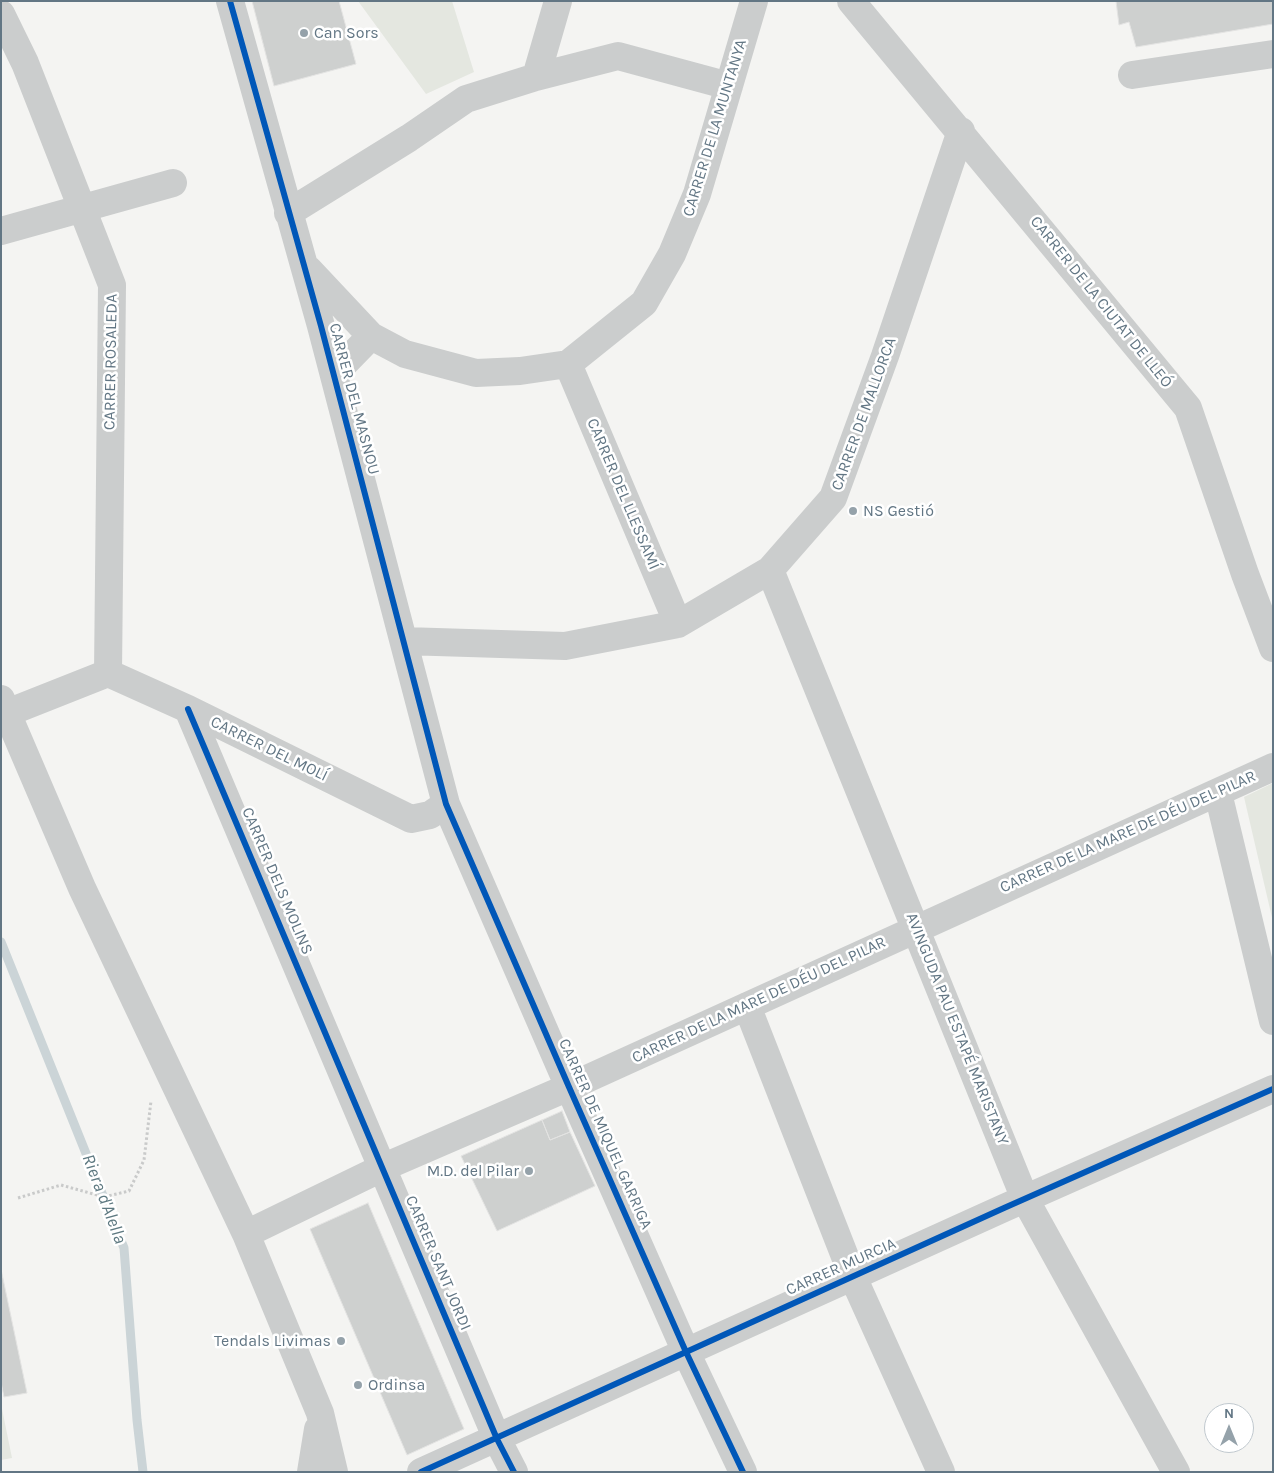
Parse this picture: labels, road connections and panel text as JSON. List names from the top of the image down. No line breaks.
{"streets":{"street":["CARRER DE LA MUNTANYA","CARRER DE LA CIUTAT DE LLEÓ","CARRER ROSALEDA","CARRER DEL MASNOU","CARRER DE MALLORCA","CARRER DEL LLESSAMÍ","CARRER DEL MOLÍ","CARRER DE LA MARE DE DÉU DEL PILAR","CARRER DELS MOLINS","AVINGUDA PAU ESTAPÉ MARISTANY","CARRER DE MIQUEL GARRIGA","CARRER SANT JORDI","CARRER MURCIA"]},"crossings":[["CARRER DE LA MUNTANYA","CARRER DEL LLESSAMÍ"],["CARRER DE LA CIUTAT DE LLEÓ","CARRER DE MALLORCA"],["CARRER ROSALEDA","CARRER DEL MOLÍ"],["CARRER DEL MASNOU","CARRER DE MALLORCA"],["CARRER DEL MASNOU","CARRER DEL MOLÍ"],["CARRER DEL MASNOU","CARRER DE MIQUEL GARRIGA"],["CARRER DE MALLORCA","CARRER DEL LLESSAMÍ"],["CARRER DE MALLORCA","AVINGUDA PAU ESTAPÉ MARISTANY"],["CARRER DEL MOLÍ","CARRER DELS MOLINS"],["CARRER DEL MOLÍ","CARRER DE MIQUEL GARRIGA"],["CARRER DE LA MARE DE DÉU DEL PILAR","AVINGUDA PAU ESTAPÉ MARISTANY"],["CARRER DE LA MARE DE DÉU DEL PILAR","CARRER DE MIQUEL GARRIGA"],["CARRER DE LA MARE DE DÉU DEL PILAR","CARRER SANT JORDI"],["CARRER DELS MOLINS","CARRER SANT JORDI"],["AVINGUDA PAU ESTAPÉ MARISTANY","CARRER MURCIA"],["CARRER DE MIQUEL GARRIGA","CARRER MURCIA"],["CARRER SANT JORDI","CARRER MURCIA"]],"water":["Riera d'Alella"],"places":["Can Sors","NS Gestió","M.D. del Pilar","Tendals Livimas","Ordinsa"],"north":"top"}
